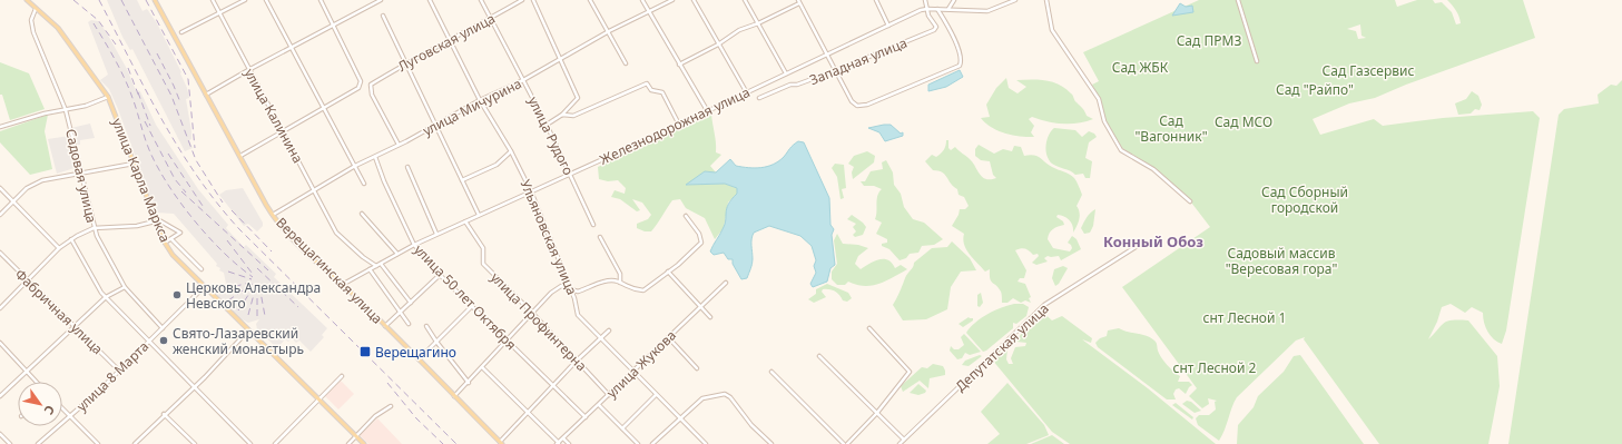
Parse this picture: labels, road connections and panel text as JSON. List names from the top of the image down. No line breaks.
{"streets":{"main road":["улица Карла Маркса","Верещагинская улица"],"street":["Луговская улица","Западная улица","улица Мичурина","улица Калинина","Железнодорожная улица","улица Рудого","Садовая улица","Ульяновская улица","улица 50 лет Октября","Фабричная улица","улица Профинтерна","Депутатская улица","улица Жукова","улица 8 Марта"]},"crossings":[["Луговская улица","улица Мичурина"],["Луговская улица","улица Рудого"],["Луговская улица","Ульяновская улица"],["Западная улица","Железнодорожная улица"],["улица Мичурина","улица Калинина"],["улица Мичурина","улица Рудого"],["улица Мичурина","Ульяновская улица"],["улица Мичурина","Верещагинская улица"],["улица Мичурина","улица 50 лет Октября"],["улица Калинина","Железнодорожная улица"],["Железнодорожная улица","улица Рудого"],["Железнодорожная улица","Ульяновская улица"],["Железнодорожная улица","Верещагинская улица"],["Железнодорожная улица","улица 50 лет Октября"],["Железнодорожная улица","улица Профинтерна"],["Садовая улица","улица Карла Маркса"],["Садовая улица","улица 8 Марта"],["улица Карла Маркса","улица 8 Марта"],["Ульяновская улица","улица Жукова"],["улица 50 лет Октября","улица Жукова"],["Фабричная улица","улица 8 Марта"],["улица Профинтерна","улица Жукова"]],"districts":["Конный Обоз"],"parks":["Сад ПРМЗ","Сад ЖБК","Сад Газсервис","Сад \"Райпо\"","Сад \"Вагонник\"","Сад МСО","Сад Сборный городской","Садовый массив \"Вересовая гора\"","снт Лесной 1","снт Лесной 2"],"places":{"other":["Церковь Александра Невского","Свято-Лазаревский женский монастырь"],"transit":["Верещагино"]},"north":"bottom right"}
